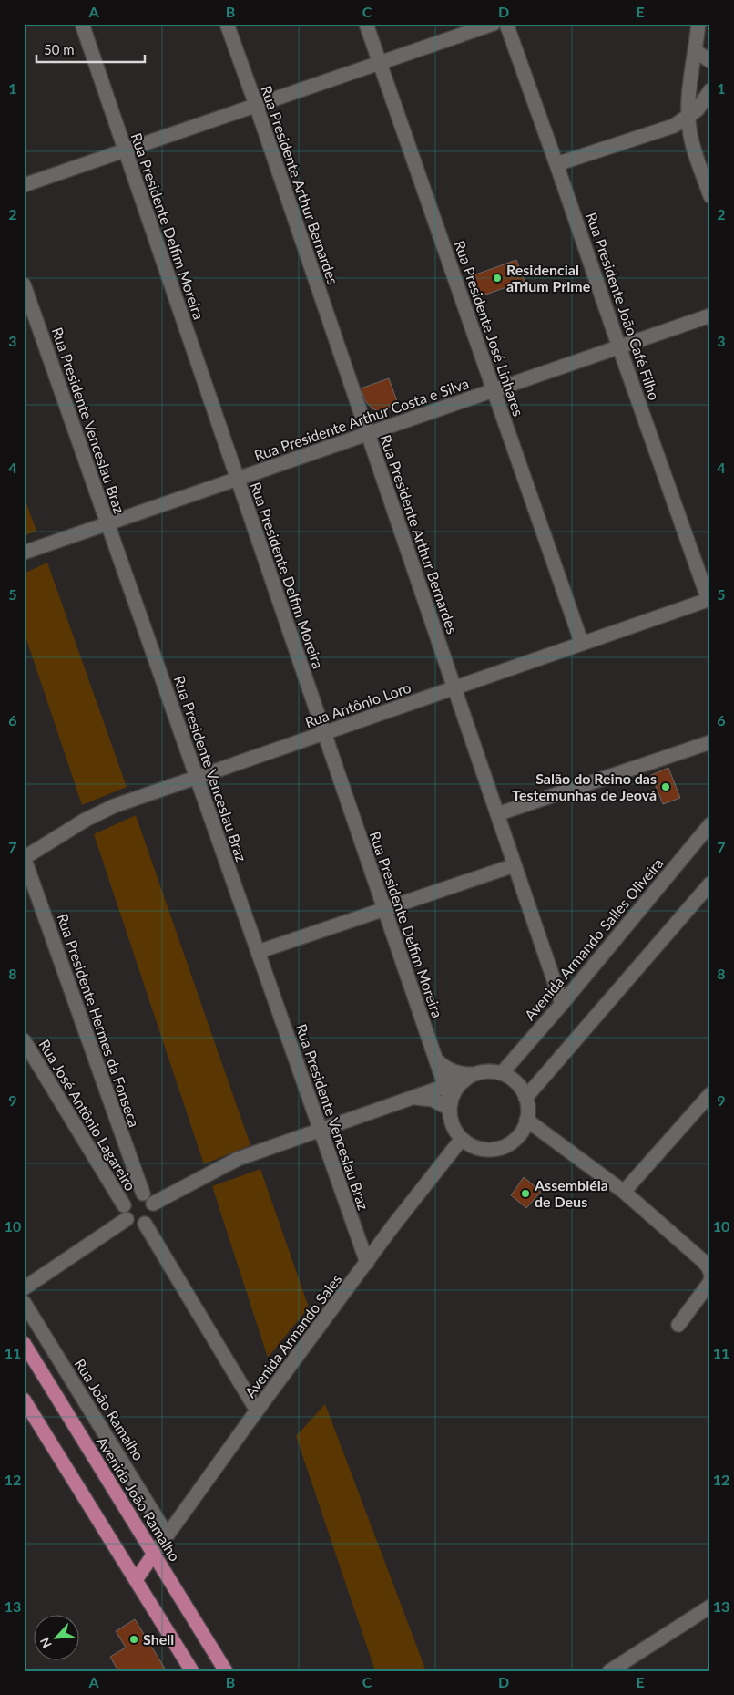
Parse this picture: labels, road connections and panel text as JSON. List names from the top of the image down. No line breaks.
{"streets":{"highway":["Avenida João Ramalho"],"street":["Rua Presidente Arthur Bernardes","Rua Presidente Delfim Moreira","Rua Presidente João Café Filho","Rua Presidente José Linhares","Rua Presidente Arthur Costa e Silva","Rua Presidente Venceslau Braz","Rua Antônio Loro","Avenida Armando Salles Oliveira","Rua Presidente Hermes da Fonseca","Rua José Antônio Lagareiro","Avenida Armando Sales","Rua João Ramalho"]},"crossings":[["Rua Presidente Arthur Bernardes","Rua Presidente Arthur Costa e Silva"],["Rua Presidente Arthur Bernardes","Rua Antônio Loro"],["Rua Presidente Arthur Bernardes","Avenida Armando Salles Oliveira"],["Rua Presidente Delfim Moreira","Rua Presidente Arthur Costa e Silva"],["Rua Presidente Delfim Moreira","Rua Antônio Loro"],["Rua Presidente Delfim Moreira","Avenida Armando Salles Oliveira"],["Rua Presidente Delfim Moreira","Avenida Armando Sales"],["Rua Presidente João Café Filho","Rua Presidente Arthur Costa e Silva"],["Rua Presidente João Café Filho","Rua Antônio Loro"],["Rua Presidente José Linhares","Rua Presidente Arthur Costa e Silva"],["Rua Presidente José Linhares","Rua Antônio Loro"],["Rua Presidente Arthur Costa e Silva","Rua Presidente Venceslau Braz"],["Rua Presidente Venceslau Braz","Rua Antônio Loro"],["Rua Presidente Venceslau Braz","Avenida Armando Sales"],["Rua Antônio Loro","Rua Presidente Hermes da Fonseca"],["Avenida Armando Salles Oliveira","Avenida Armando Sales"],["Rua Presidente Hermes da Fonseca","Rua José Antônio Lagareiro"],["Avenida Armando Sales","Rua João Ramalho"],["Avenida Armando Sales","Avenida João Ramalho"]],"places":["Residencial aTrium Prime","Salão do Reino das Testemunhas de Jeová","Assembléia de Deus","Shell"],"scale_bar":"50 m","north":"bottom left","grid":{"columns":["A","B","C","D","E"],"rows":["1","2","3","4","5","6","7","8","9","10","11","12","13"]}}
